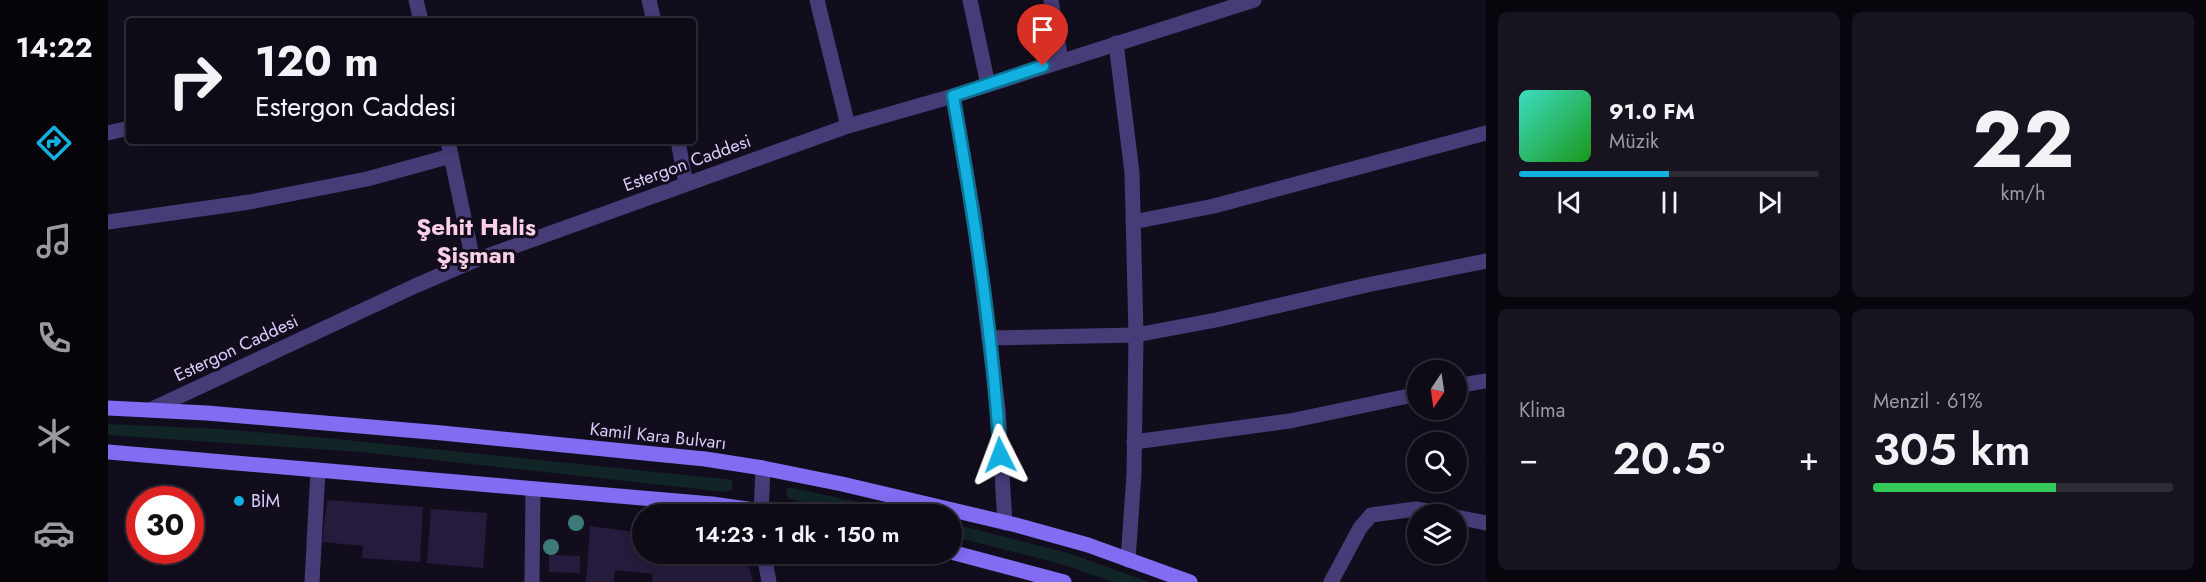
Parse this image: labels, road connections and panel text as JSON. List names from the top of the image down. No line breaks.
{"streets":{"main road":["Kamil Kara Bulvarı"],"street":["Estergon Caddesi"]},"crossings":[["Estergon Caddesi","Kamil Kara Bulvarı"]],"districts":["Şehit Halis Şişman"],"places":["BİM"],"north":"bottom","page":{"tabs":"14:22","tile":[["22","km/h"],"Klima",["Menzil · 61%","305 km"]],"turn":["120 m","Estergon Caddesi"],"song":["91.0 FM","Müzik"],"heat":["−","20.5°","+"],"limit":"30","trip":"14:23 · 1 dk · 150 m"}}
